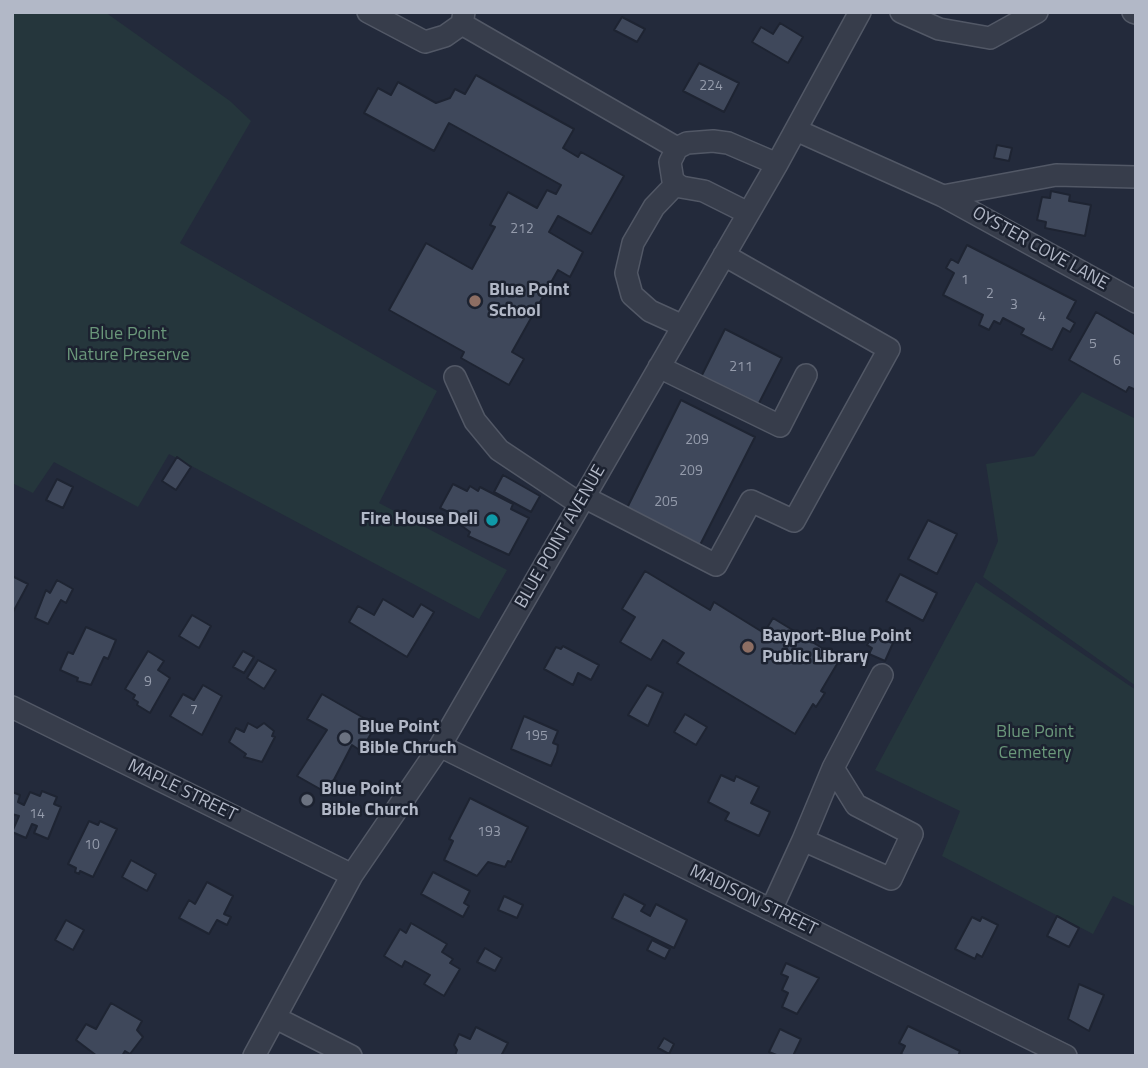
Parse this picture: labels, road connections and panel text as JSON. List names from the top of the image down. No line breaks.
{"streets":{"street":["OYSTER COVE LANE","BLUE POINT AVENUE","MAPLE STREET","MADISON STREET"]},"crossings":[["OYSTER COVE LANE","BLUE POINT AVENUE"],["BLUE POINT AVENUE","MAPLE STREET"],["BLUE POINT AVENUE","MADISON STREET"]],"parks":["Blue Point Nature Preserve","Blue Point Cemetery"],"places":["Blue Point School","Fire House Deli","Bayport-Blue Point Public Library","Blue Point Bible Chruch","Blue Point Bible Church"],"house_numbers":["224","212","1","2","3","4","5","6","211","209","209","205","9","7","195","14","193","10"]}
